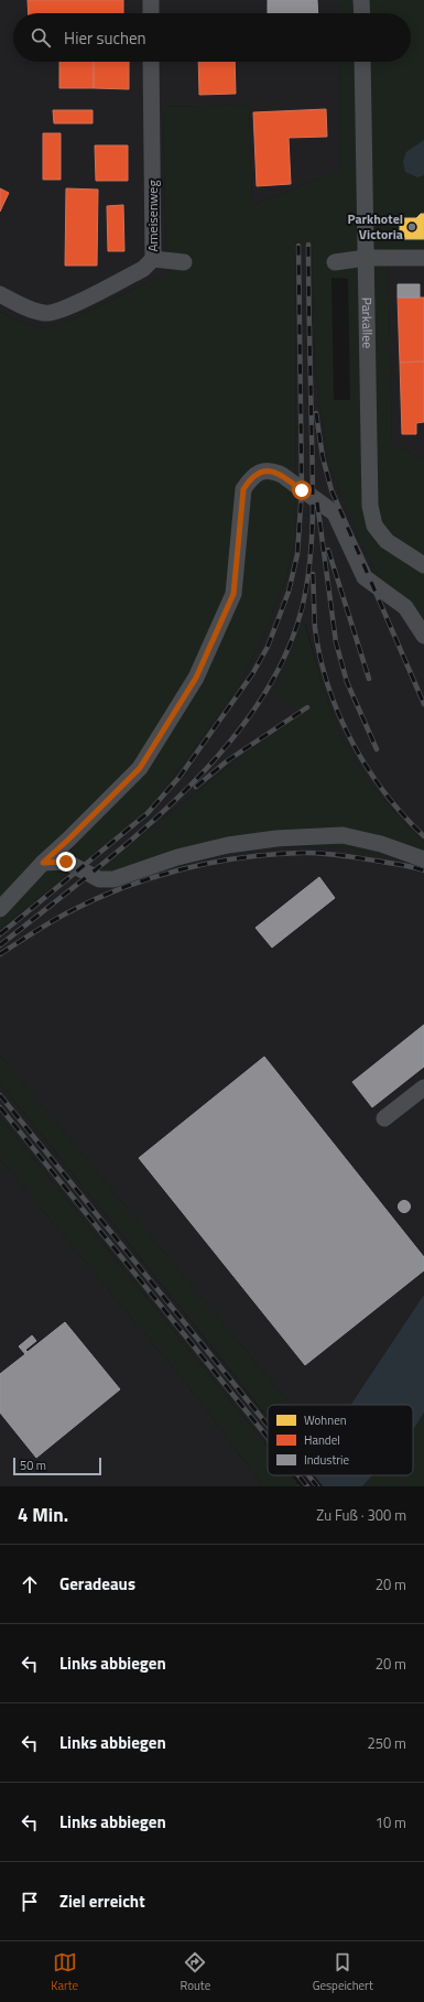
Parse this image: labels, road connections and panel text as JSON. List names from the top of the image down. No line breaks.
{"streets":{"street":["Ameisenweg","Parkallee"]},"places":["Parkhotel Victoria"],"legend":["Wohnen","Handel","Industrie"],"scale_bar":"50 m","page":{"search":"Hier suchen","scale":"50 m","heading":["4 Min.","Zu Fuß · 300 m"],"list":[["Geradeaus","20 m"],["Links abbiegen","20 m"],["Links abbiegen","250 m"],["Links abbiegen","10 m"],"Ziel erreicht"],"nav":["Karte","Route","Gespeichert"]}}
